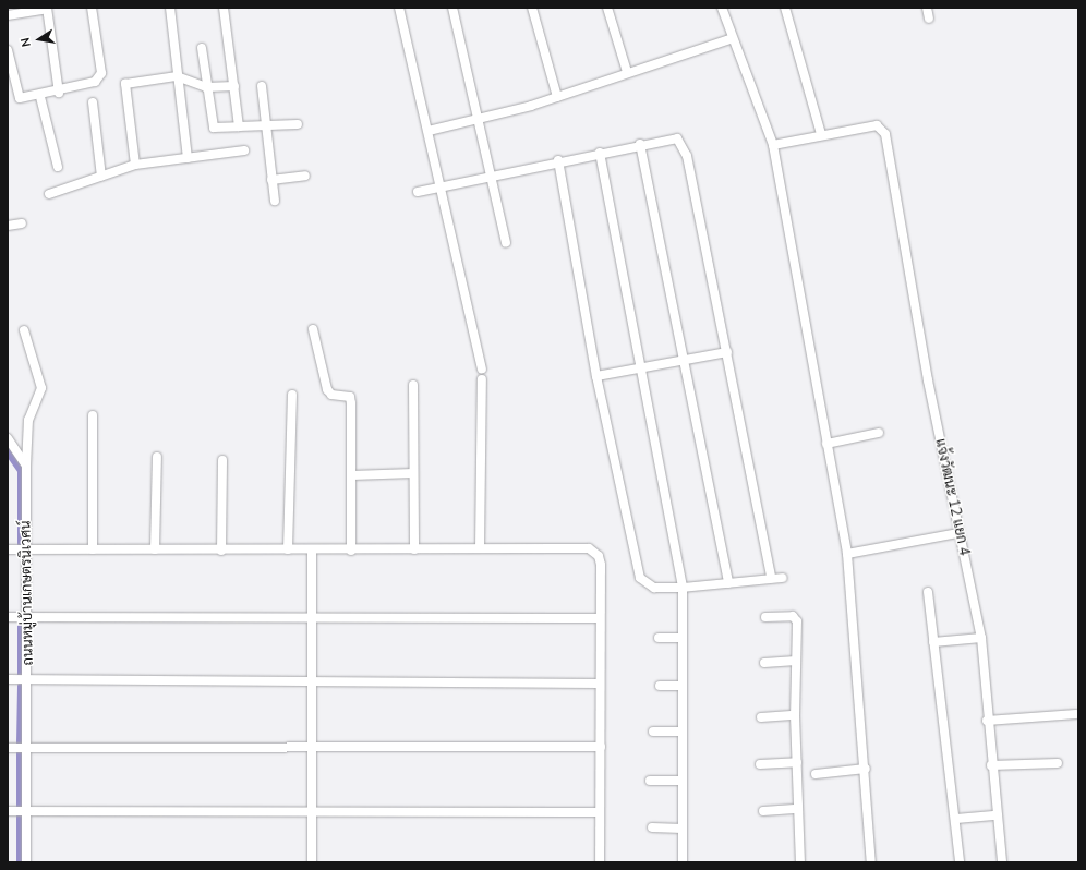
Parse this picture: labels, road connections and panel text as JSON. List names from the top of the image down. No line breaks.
{"streets":{"street":["แจ้งวัฒนะ 12 แยก 4","ถนนหมู่บ้านเกษตรนิเวศน์"]},"north":"left"}
